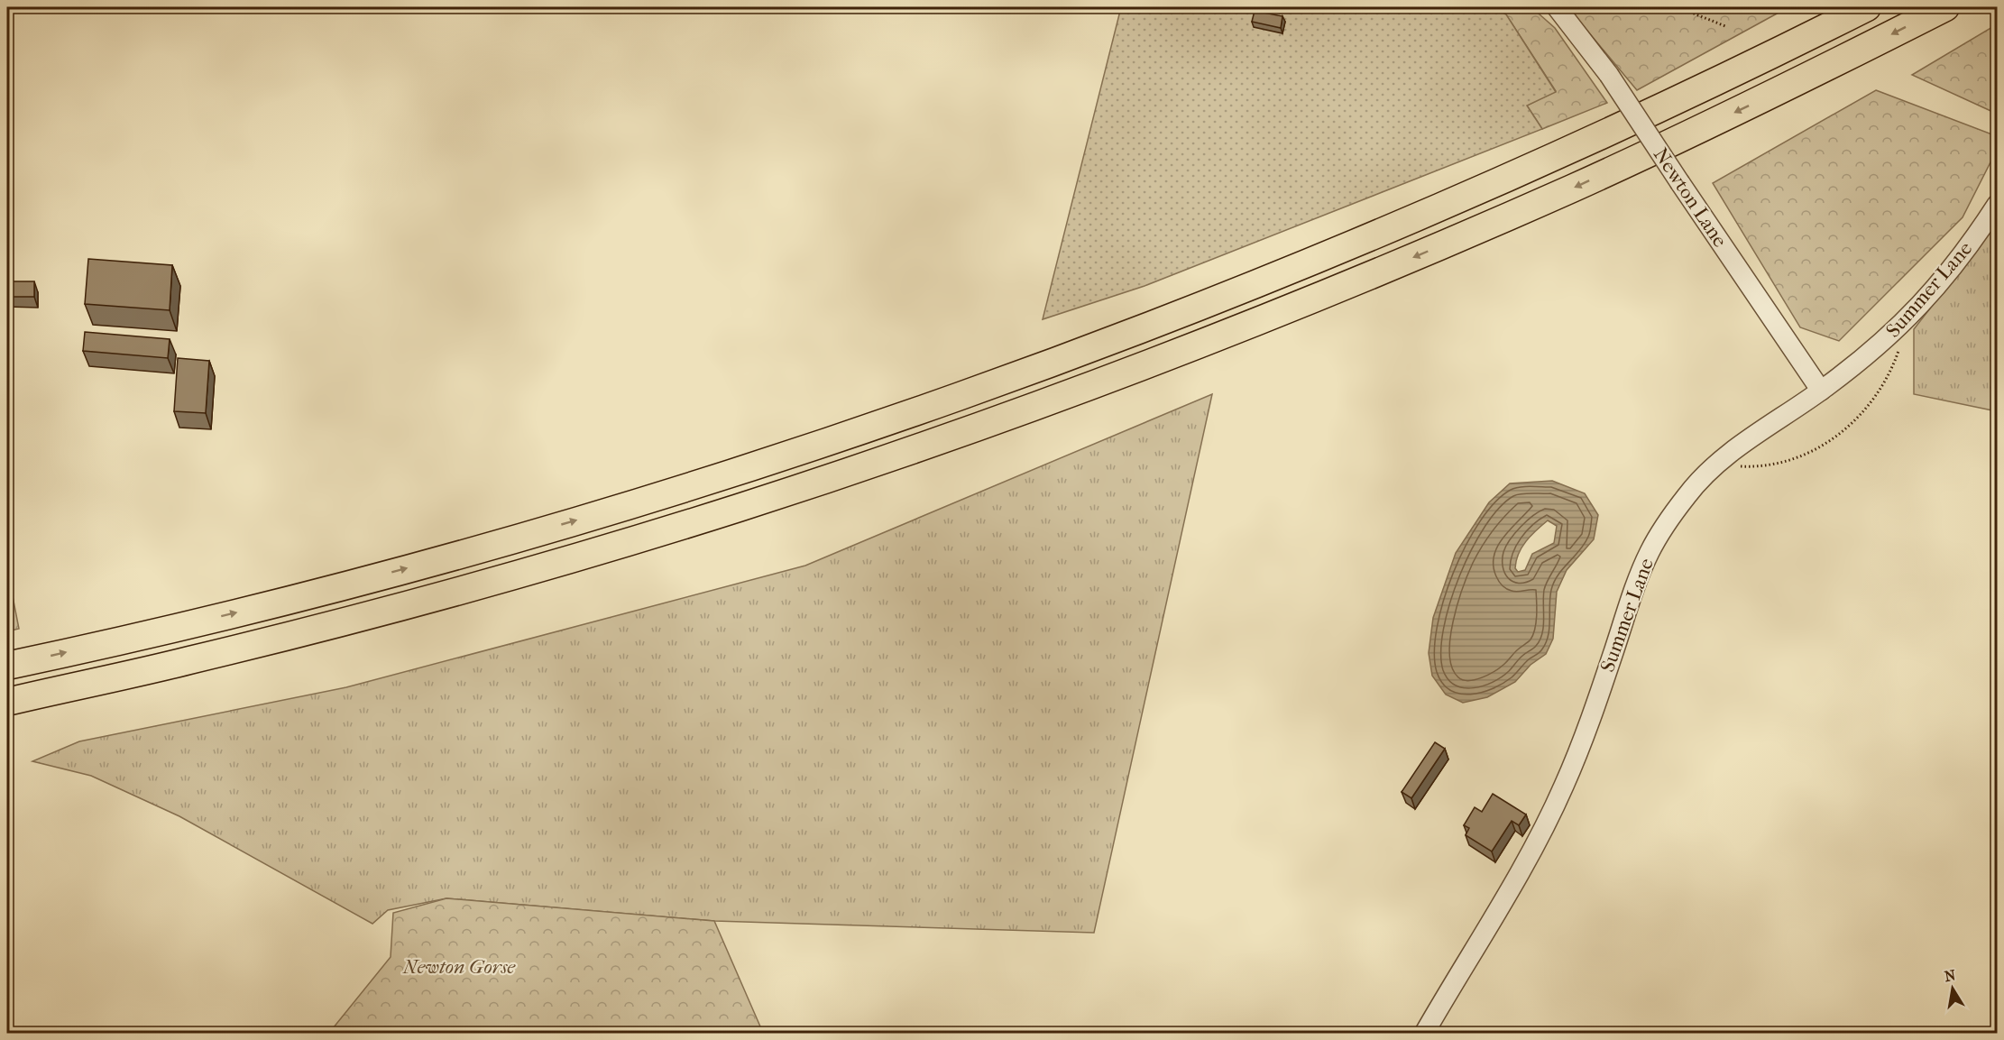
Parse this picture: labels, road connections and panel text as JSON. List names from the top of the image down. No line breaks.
{"streets":{"street":["Newton Lane","Summer Lane"]},"crossings":[["Newton Lane","Summer Lane"]],"parks":["Newton Gorse"],"north":"top"}
